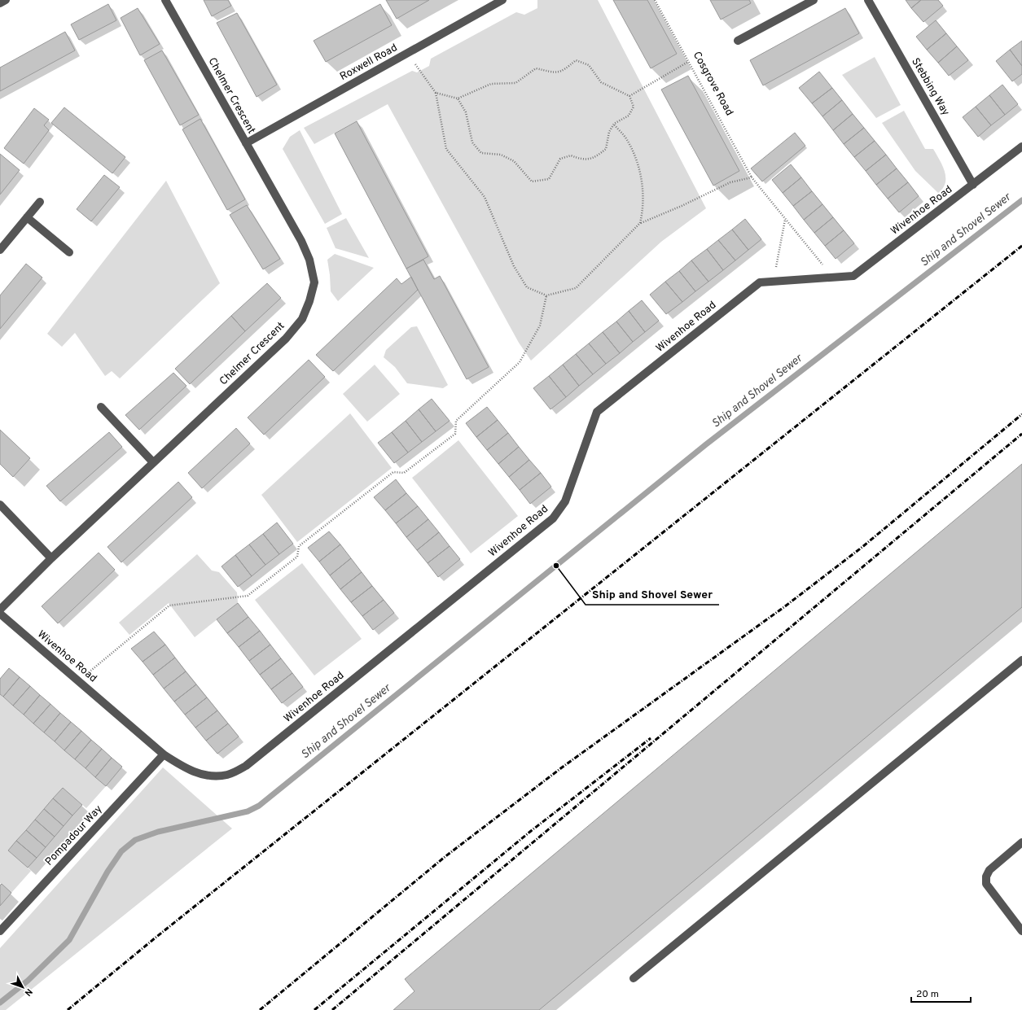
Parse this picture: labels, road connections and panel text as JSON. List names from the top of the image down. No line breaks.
{"streets":{"street":["Roxwell Road","Stebbing Way","Chelmer Crescent","Wivenhoe Road","Pompadour Way"],"path":["Cosgrove Road"]},"crossings":[["Roxwell Road","Chelmer Crescent"],["Cosgrove Road","Wivenhoe Road"],["Stebbing Way","Wivenhoe Road"],["Wivenhoe Road","Pompadour Way"]],"water":["Ship and Shovel Sewer"],"places":["Ship and Shovel Sewer"],"scale_bar":"20 m","north":"bottom right"}
